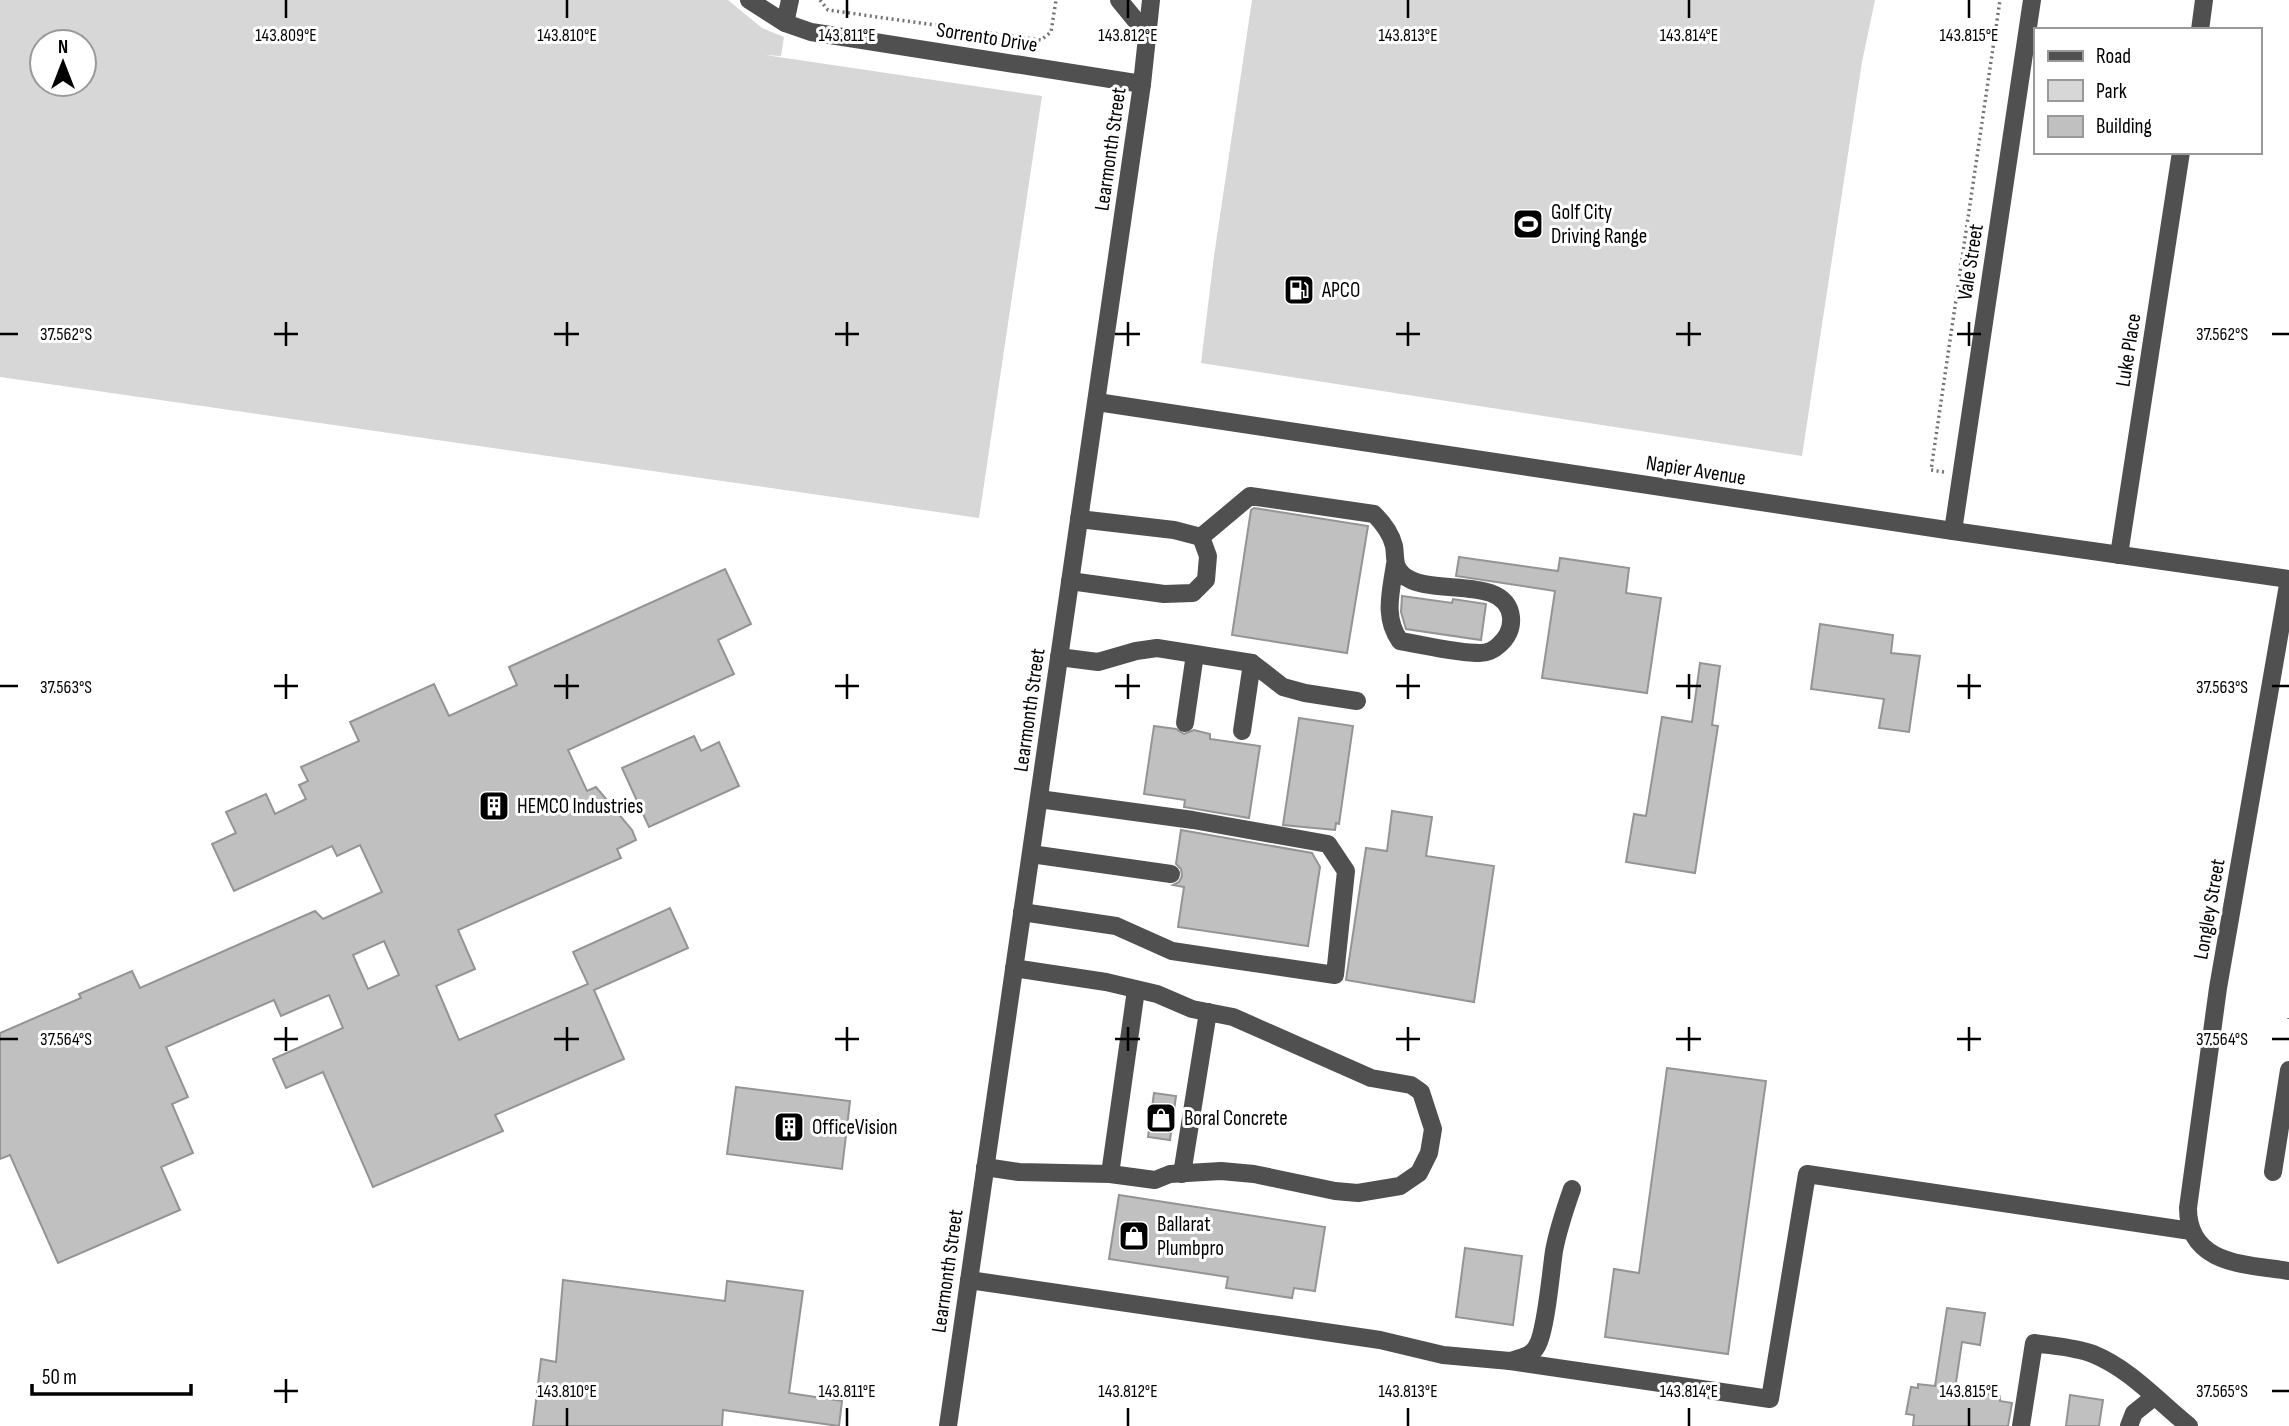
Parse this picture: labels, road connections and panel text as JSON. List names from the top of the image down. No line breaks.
{"streets":{"street":["Sorrento Drive","Learmonth Street","Vale Street","Luke Place","Napier Avenue","Longley Street"]},"crossings":[["Sorrento Drive","Learmonth Street"],["Learmonth Street","Napier Avenue"],["Vale Street","Napier Avenue"],["Luke Place","Napier Avenue"],["Napier Avenue","Longley Street"]],"places":{"sports":["Golf City Driving Range"],"fuel station":["APCO"],"building":["HEMCO Industries","OfficeVision"],"shop":["Boral Concrete","Ballarat Plumbpro"]},"legend":["Road","Park","Building"],"scale_bar":"50 m","north":"top","coordinates":["143.809°E","143.810°E","143.811°E","143.812°E","143.813°E","143.814°E","143.815°E","37.562°S","37.563°S","37.564°S","37.565°S"]}
